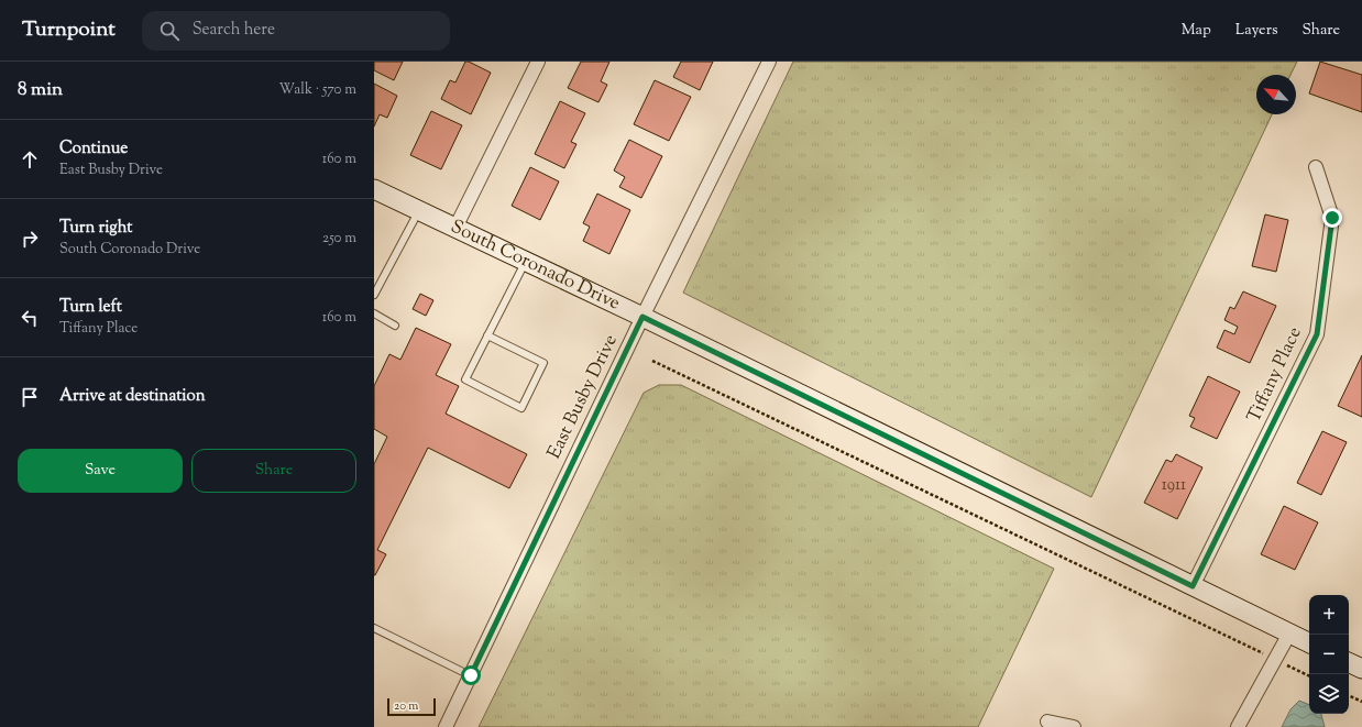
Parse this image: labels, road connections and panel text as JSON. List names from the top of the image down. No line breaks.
{"streets":{"street":["South Coronado Drive","Tiffany Place","East Busby Drive"]},"crossings":[["South Coronado Drive","Tiffany Place"],["South Coronado Drive","East Busby Drive"]],"house_numbers":["1911"],"scale_bar":"20 m","north":"top left","page":{"header":"Turnpoint","search":"Search here","nav":["Map","Layers","Share"],"heading":["8 min","Walk · 570 m"],"list":[["Continue","East Busby Drive","160 m"],["Turn right","South Coronado Drive","250 m"],["Turn left","Tiffany Place","160 m"],"Arrive at destination"],"buttons":["Save","Share"],"map_buttons":["+","−"],"scale":"20 m"}}
